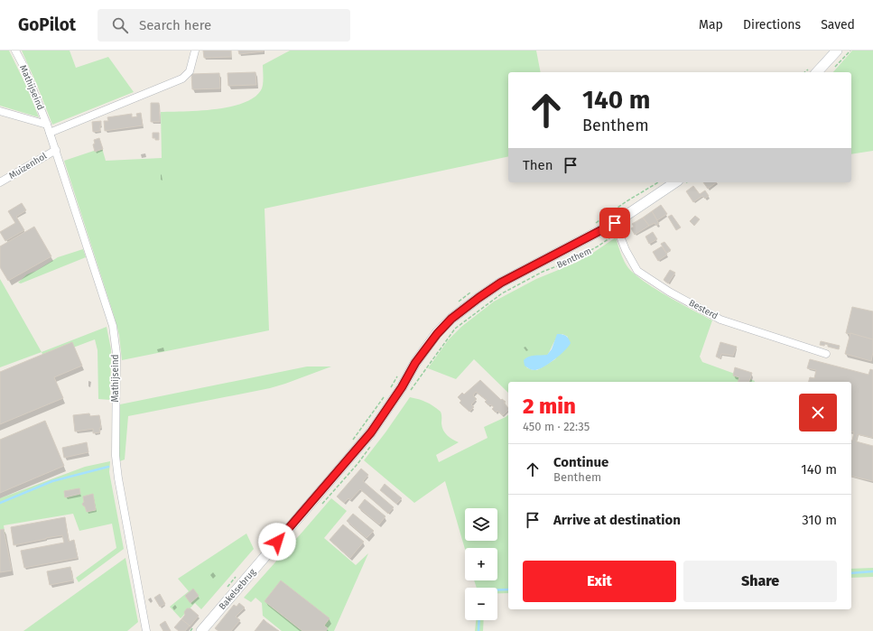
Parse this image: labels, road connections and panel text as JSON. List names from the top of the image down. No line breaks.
{"streets":{"main road":["Benthem","Bakelsebrug"],"street":["Mathijseind","Muizenhol","Besterd"]},"crossings":[["Mathijseind","Muizenhol"],["Benthem","Besterd"],["Benthem","Bakelsebrug"]],"page":{"header":"GoPilot","search":"Search here","nav":["Map","Directions","Saved"],"turn":["140 m","Benthem"],"then":"Then","heading":["2 min","450 m · 22:35"],"list":[{"name":"Continue","note":"Benthem","value":"140 m"},{"name":"Arrive at destination","value":"310 m"}],"map_buttons":["+","−"],"buttons":["Exit","Share"]}}
